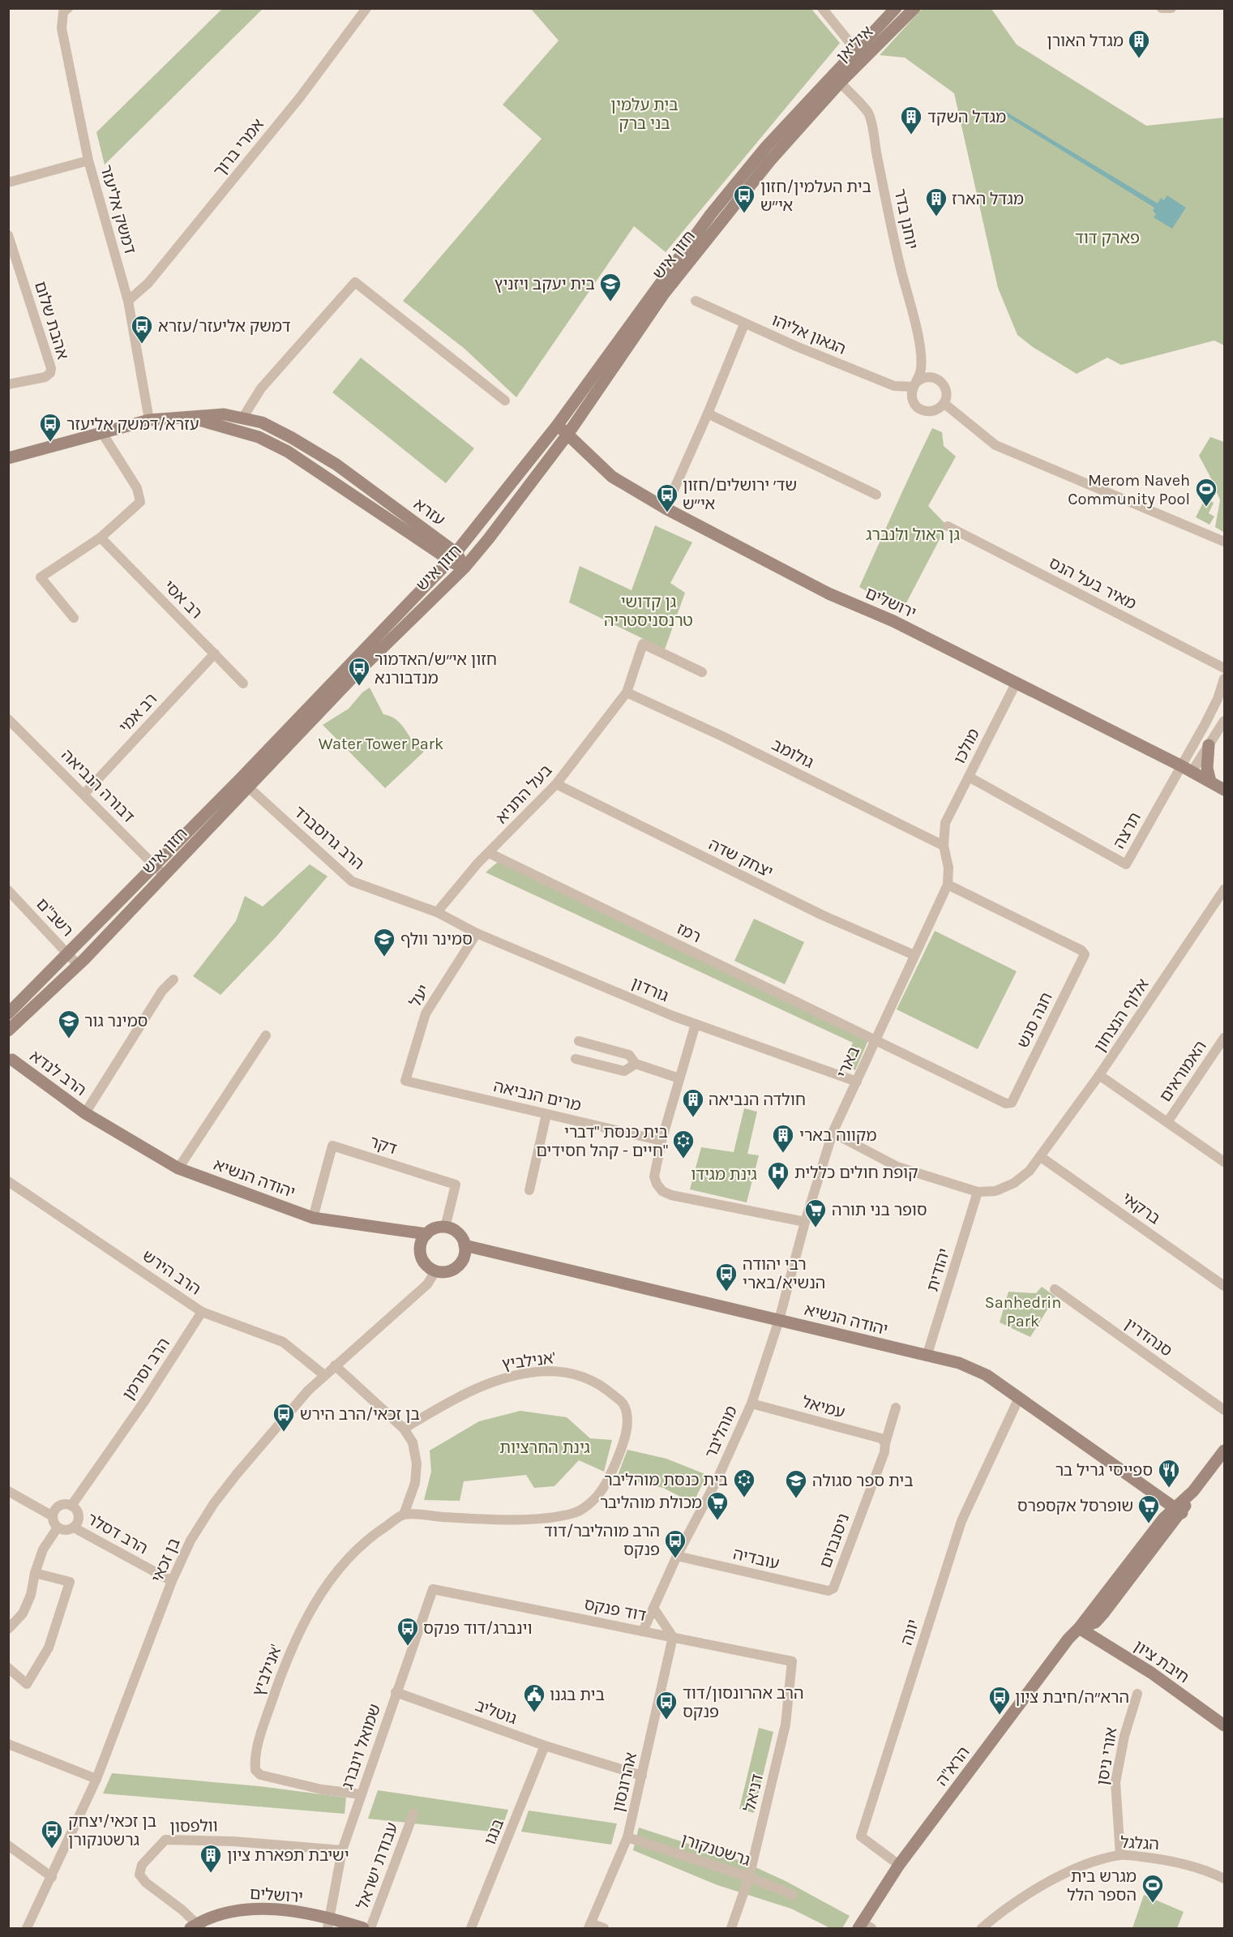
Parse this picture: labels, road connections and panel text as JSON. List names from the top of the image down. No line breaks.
{"streets":{"street":["איליאן","אמרי ברוך","דמשק אליעזר","יוחנן בדר","חזון איש","אהבת שלום","הגאון אליהו","עזרא","מאיר בעל הנס","רב אסי","ירושלים","רב אמי","מולכו","גולומב","דבורה הנביאה","בעל התניא","תרצה","הרב גרוסברד","יצחק שדה","רשב\"ם","רמז","גורדון","יעל","אלוף הנצחון","חנה סנש","בארי","האמוראים","הרב לנדא","מרים הנביאה","דקר","יהודה הנשיא","ברקאי","יהודית","הרב הירש","סנהדרין","אנילביץ'","הרב וסרמן","עמיאל","מוהליבר","הרב דסלר","ניסנבוים","עובדיה","בן זכאי","דוד פנקס","יונה","חיבת ציון","גוטליב","שמואל וינברג","אורי ניסן","הרא\"ה","אהרונסון","דניאל","וולפסון","בנגו","הגלגל","גרשטנקורן","עבודת ישראל"]},"crossings":[["איליאן","יוחנן בדר"],["איליאן","חזון איש"],["אמרי ברוך","דמשק אליעזר"],["דמשק אליעזר","עזרא"],["יוחנן בדר","חזון איש"],["יוחנן בדר","הגאון אליהו"],["חזון איש","עזרא"],["חזון איש","ירושלים"],["חזון איש","דבורה הנביאה"],["חזון איש","הרב גרוסברד"],["חזון איש","רשב\"ם"],["רב אסי","רב אמי"],["ירושלים","מולכו"],["ירושלים","תרצה"],["ירושלים","שמואל וינברג"],["ירושלים","וולפסון"],["רב אמי","דבורה הנביאה"],["מולכו","תרצה"],["מולכו","בארי"],["גולומב","בעל התניא"],["גולומב","בארי"],["בעל התניא","הרב גרוסברד"],["בעל התניא","יצחק שדה"],["בעל התניא","רמז"],["בעל התניא","גורדון"],["הרב גרוסברד","גורדון"],["יצחק שדה","בארי"],["רמז","חנה סנש"],["רמז","בארי"],["גורדון","יעל"],["גורדון","בארי"],["יעל","מרים הנביאה"],["אלוף הנצחון","ברקאי"],["אלוף הנצחון","יהודית"],["חנה סנש","בארי"],["בארי","יהודה הנשיא"],["בארי","מוהליבר"],["הרב לנדא","יהודה הנשיא"],["דקר","יהודה הנשיא"],["דקר","בן זכאי"],["יהודה הנשיא","יהודית"],["יהודה הנשיא","מוהליבר"],["יהודה הנשיא","בן זכאי"],["יהודה הנשיא","יונה"],["יהודה הנשיא","הרא\"ה"],["הרב הירש","הרב וסרמן"],["הרב הירש","בן זכאי"],["אנילביץ'","שמואל וינברג"],["הרב וסרמן","הרב דסלר"],["עמיאל","מוהליבר"],["עמיאל","ניסנבוים"],["מוהליבר","עובדיה"],["מוהליבר","דוד פנקס"],["הרב דסלר","בן זכאי"],["ניסנבוים","עובדיה"],["דוד פנקס","שמואל וינברג"],["דוד פנקס","אהרונסון"],["דוד פנקס","דניאל"],["יונה","הרא\"ה"],["חיבת ציון","הרא\"ה"],["גוטליב","שמואל וינברג"],["גוטליב","אהרונסון"],["גוטליב","בנגו"],["שמואל וינברג","וולפסון"],["אורי ניסן","הגלגל"],["אהרונסון","גרשטנקורן"],["דניאל","גרשטנקורן"]],"parks":["בית עלמין בני ברק","פארק דוד","גן ראול ולנברג","גן קדושי טרנסניסטריה","Water Tower Park","גינת מגידו","Sanhedrin Park","גינת החרציות"],"places":{"building":["מגדל האורן","מגדל השקד","מגדל הארז","חולדה הנביאה","מקווה בארי","ישיבת תפארת ציון"],"bus stop":["בית העלמין/חזון אי״ש","דמשק אליעזר/עזרא","עזרא/דמשק אליעזר","שד׳ ירושלים/חזון אי״ש","חזון אי״ש/האדמור מנדבורנא","רבי יהודה הנשיא/בארי","בן זכאי/הרב הירש","הרב מוהליבר/דוד פנקס","וינברג/דוד פנקס","הרא״ה/חיבת ציון","הרב אהרונסון/דוד פנקס","בן זכאי/יצחק גרשטנקורן"],"school or university":["בית יעקב ויזניץ","סמינר וולף","סמינר גור","בית ספר סגולה"],"sports":["Merom Naveh Community Pool","מגרש בית הספר הלל"],"synagogue":["בית כנסת \"דברי חיים - קהל חסידים\"","בית כנסת מוהליבר"],"hospital":["קופת חולים כללית"],"supermarket":["סופר בני תורה","מכולת מוהליבר","שופרסל אקספרס"],"restaurant":["ספייסי גריל בר"],"public building":["בית בגנו"]}}
